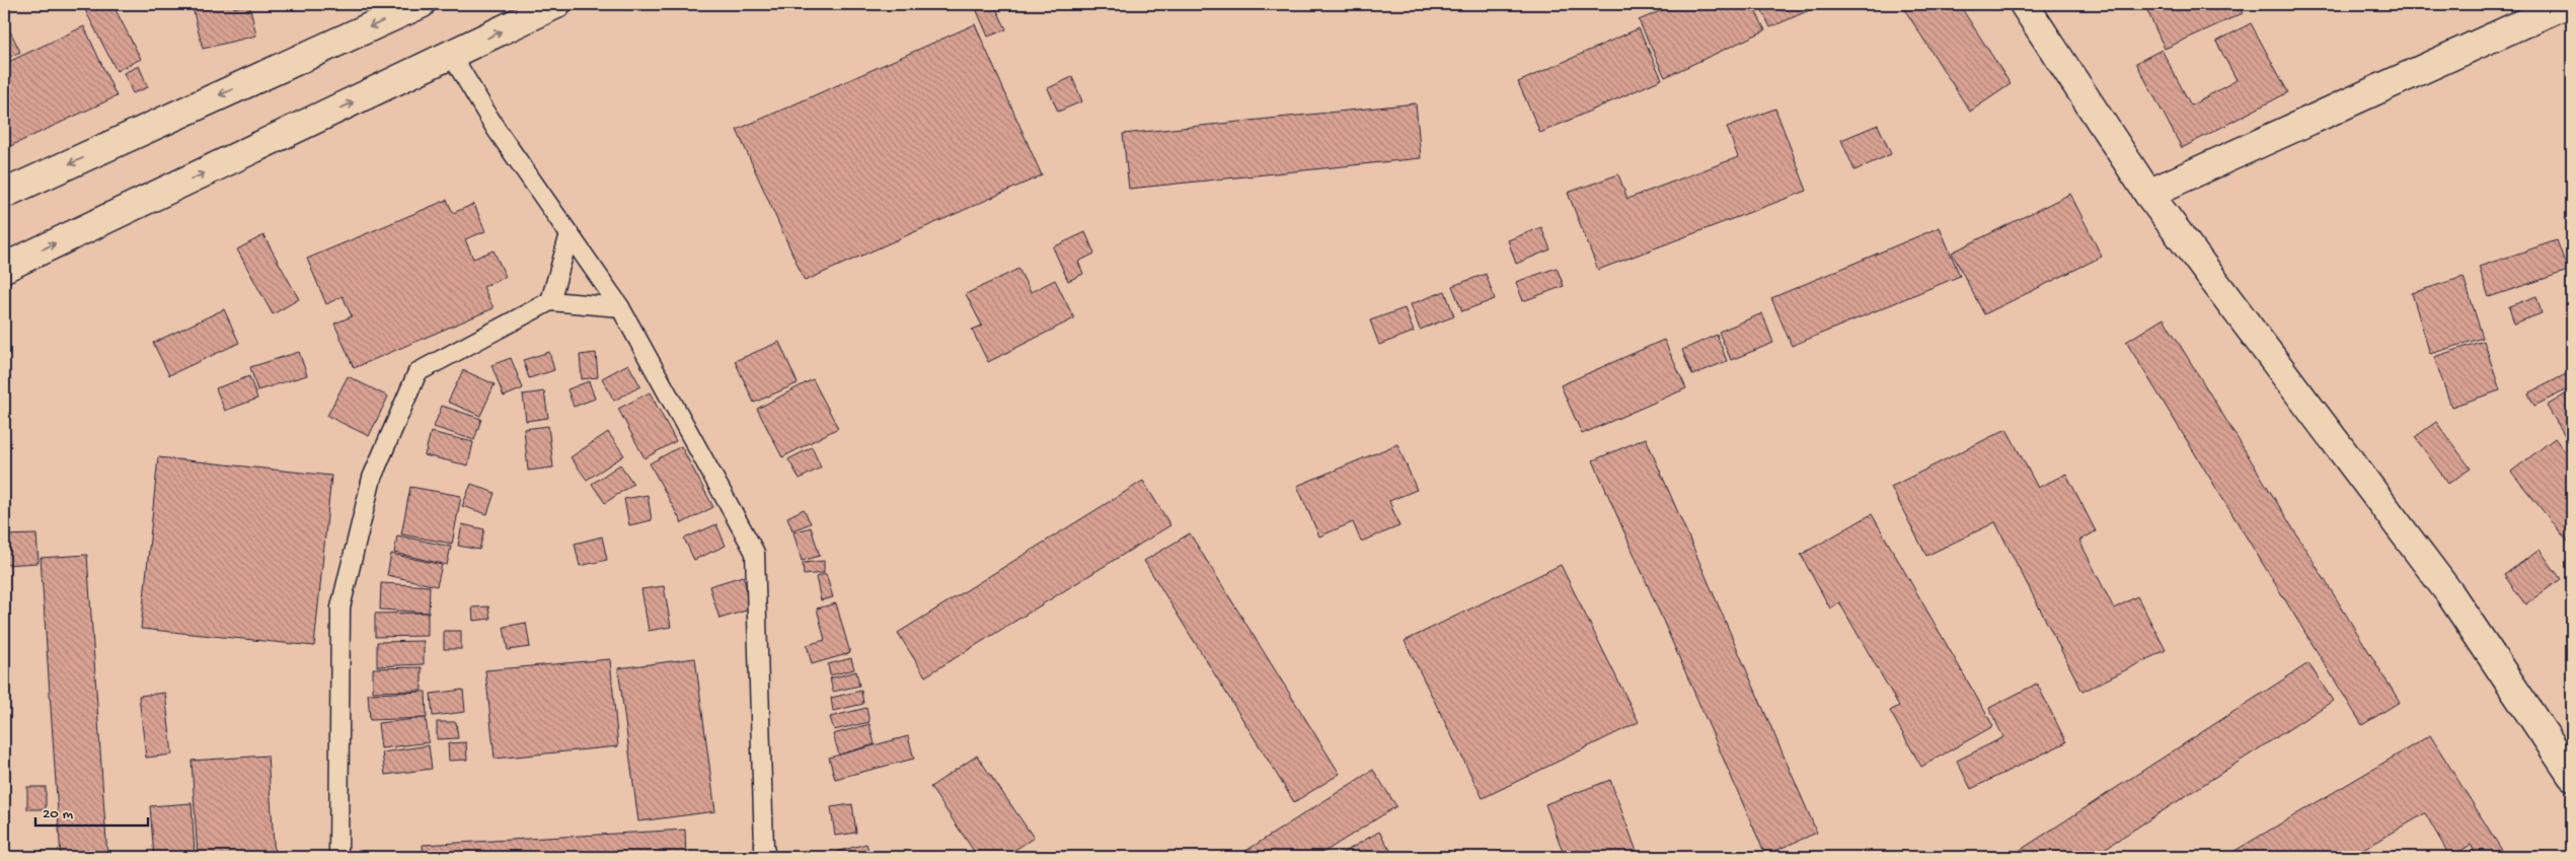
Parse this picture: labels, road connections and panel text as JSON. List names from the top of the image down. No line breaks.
{"scale_bar":"20 m"}
